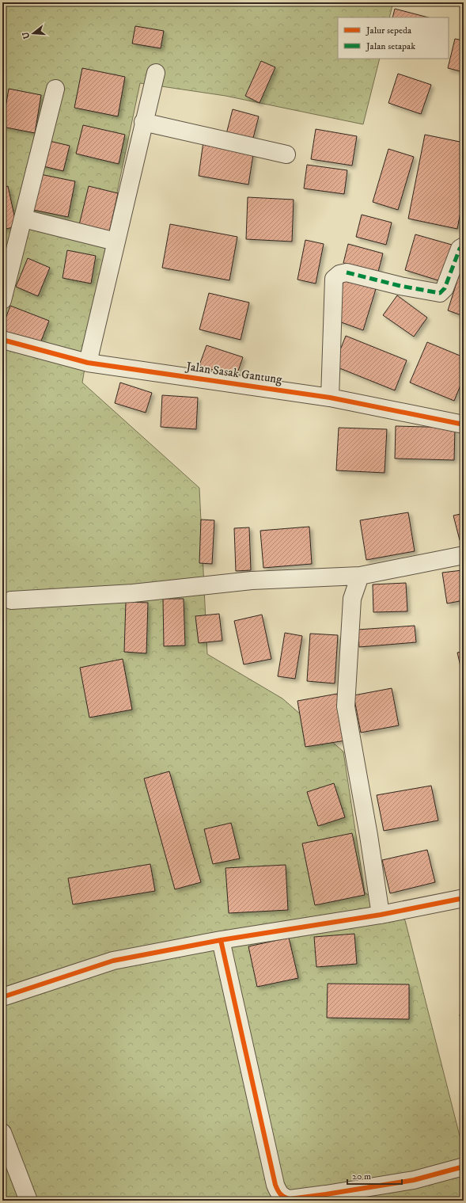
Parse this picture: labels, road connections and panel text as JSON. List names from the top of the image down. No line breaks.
{"streets":{"street":["Jalan Sasak Gantung"]},"legend":["Jalur sepeda","Jalan setapak"],"scale_bar":"20 m","north":"left"}
